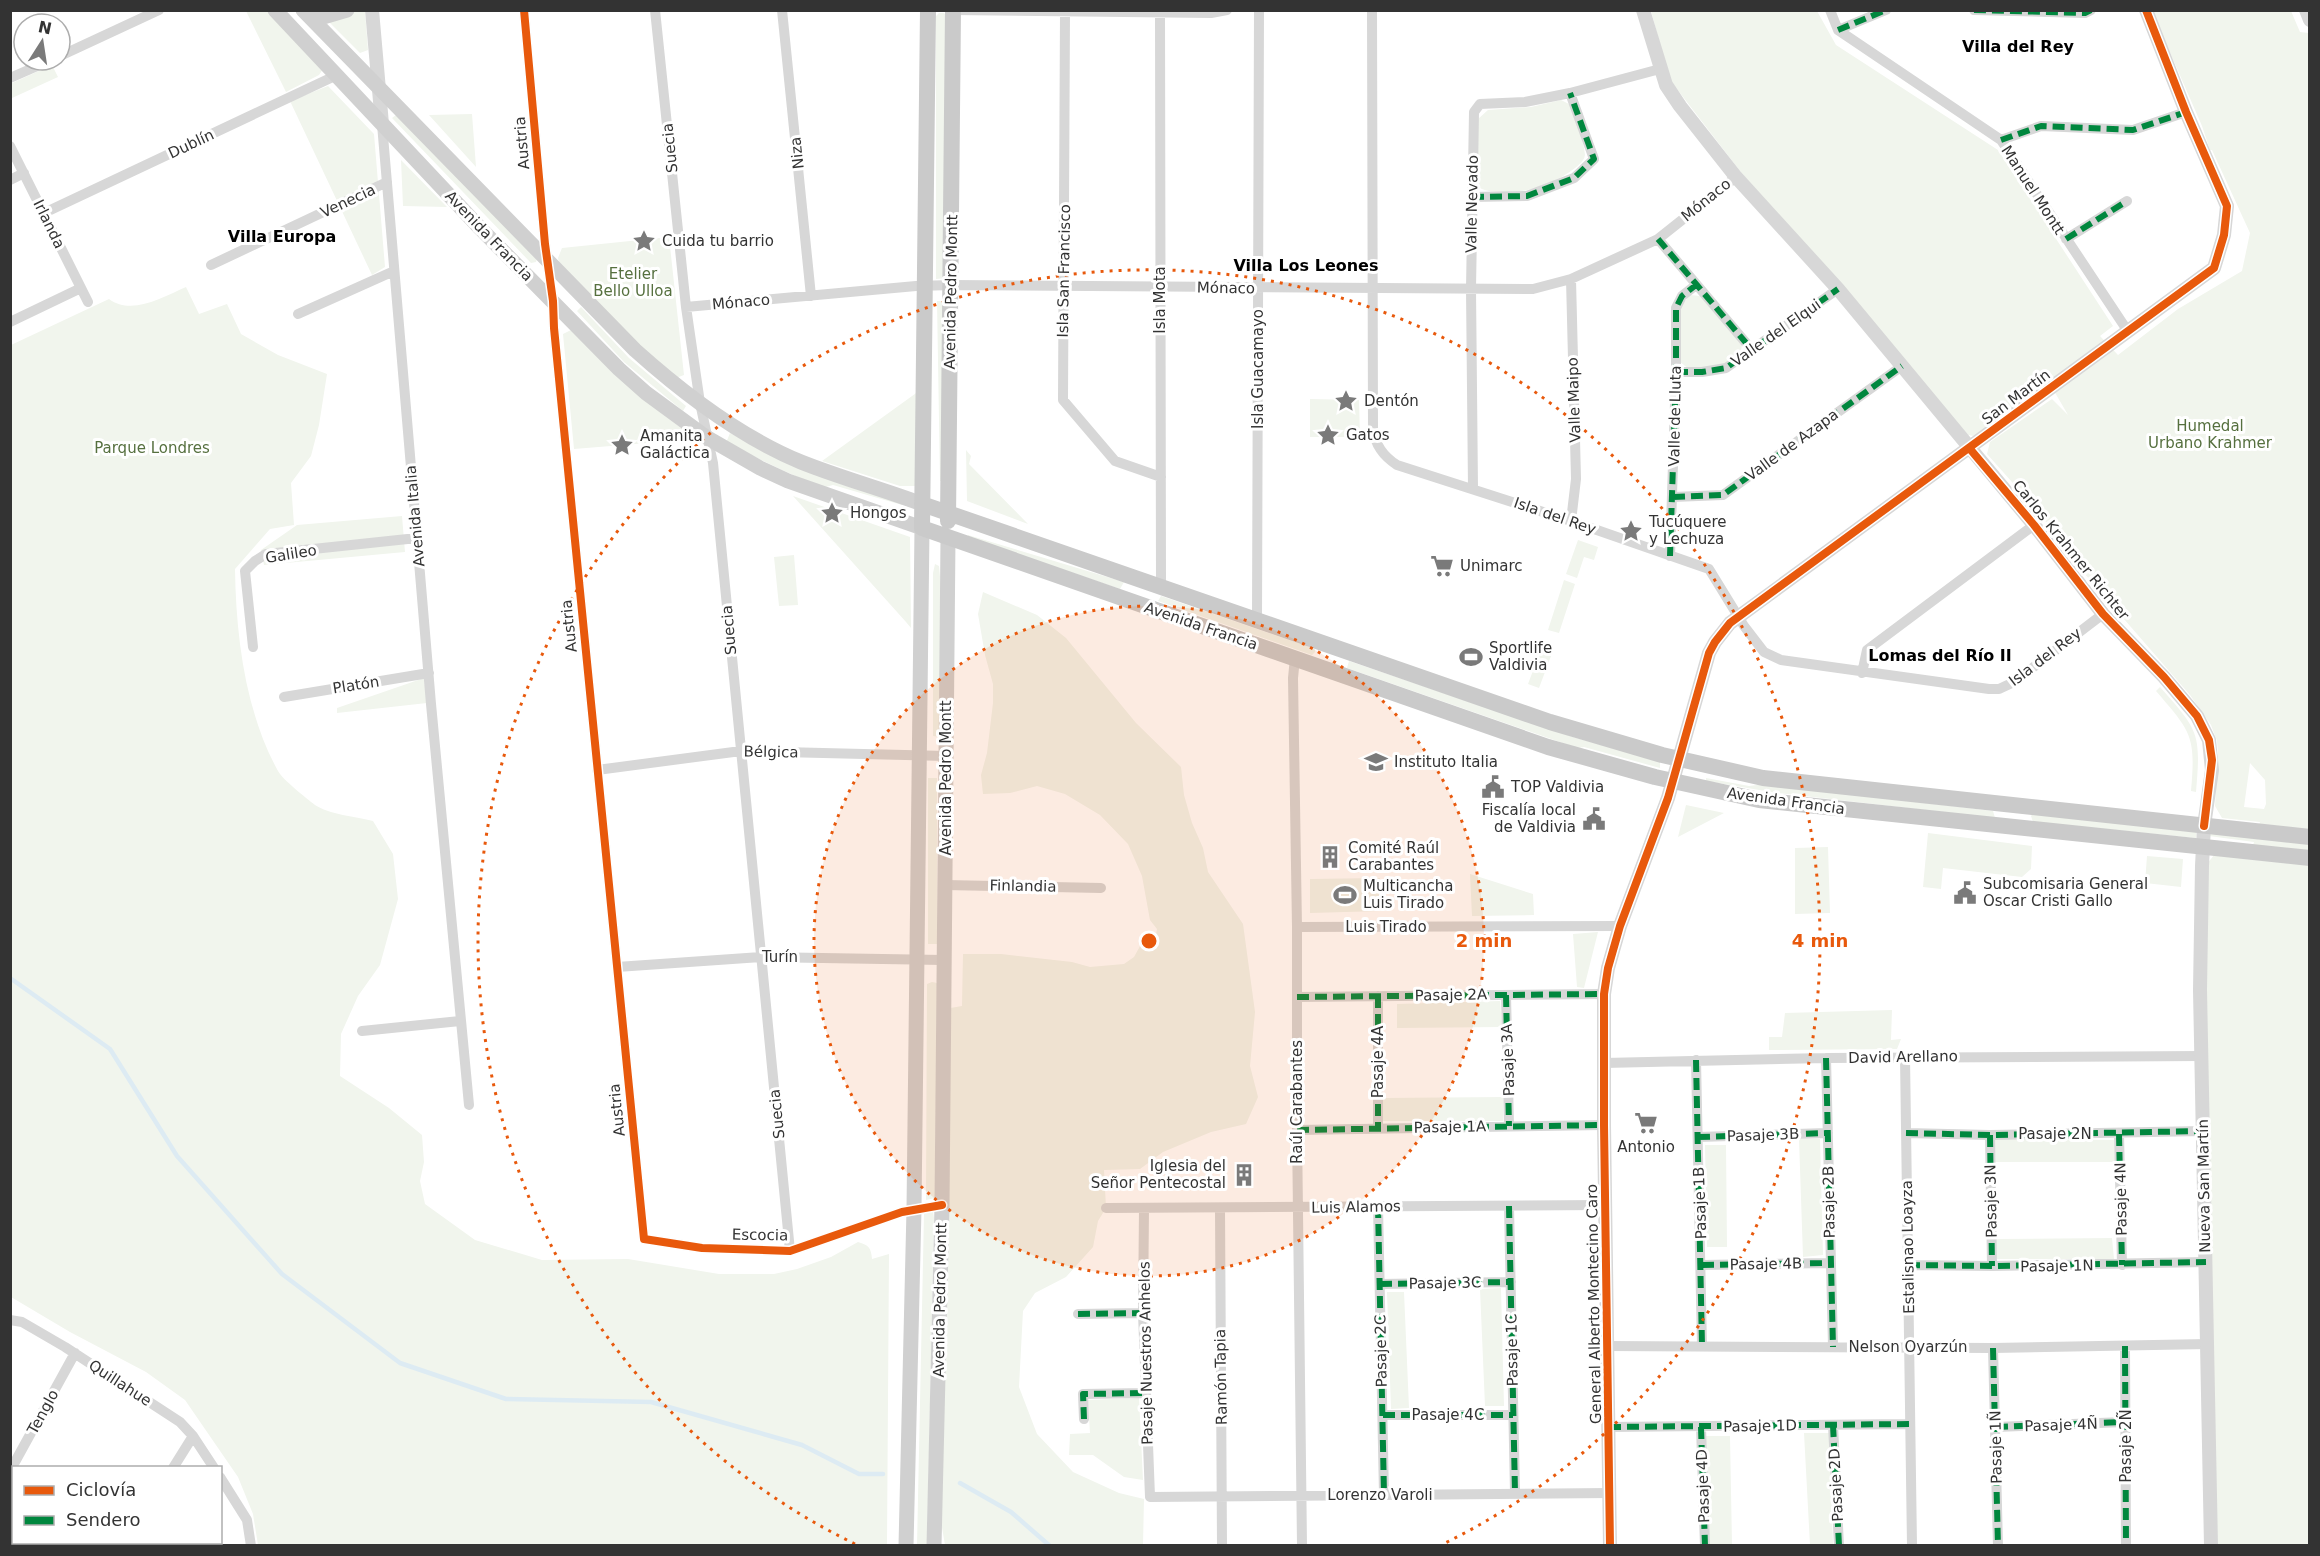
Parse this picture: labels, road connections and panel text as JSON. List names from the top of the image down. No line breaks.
{"streets":{"main road":["Avenida Francia","Avenida Pedro Montt"],"street":["Austria","Dublín","Suecia","Niza","Manuel Montt","Mónaco","Venecia","Valle Nevado","Irlanda","Isla San Francisco","Isla Mota","Valle del Elqui","Isla Guacamayo","San Martín","Valle Maipo","Valle de Lluta","Valle de Azapa","Avenida Italia","Isla del Rey","Carlos Krahmer Richter","Galileo","Platón","Bélgica","Finlandia","Luis Tirado","Turín","Pasaje 2A","David Arellano","Pasaje 3A","Pasaje 4A","Raúl Carabantes","Pasaje 1A","Pasaje 2N","Pasaje 3B","Nueva San Martín","Pasaje 4N","Pasaje 3N","Pasaje 2B","Pasaje 1B","Luis Alamos","Escocia","Estalisnao Loayza","Pasaje 4B","Pasaje 1N","Pasaje 3C","General Alberto Montecino Caro","Nelson Oyarzún","Pasaje 1C","Pasaje 2C","Pasaje Nuestros Anhelos","Ramón Tapia","Quillahue","Tenglo","Pasaje 4C","Pasaje 4Ñ","Pasaje 1D","Pasaje 2Ñ","Pasaje 1Ñ","Pasaje 2D","Pasaje 4D","Lorenzo Varoli"]},"crossings":[["Austria","Avenida Francia"],["Austria","Bélgica"],["Austria","Turín"],["Austria","Escocia"],["Dublín","Irlanda"],["Dublín","Avenida Francia"],["Suecia","Mónaco"],["Suecia","Avenida Francia"],["Suecia","Bélgica"],["Suecia","Turín"],["Suecia","Escocia"],["Niza","Mónaco"],["Manuel Montt","San Martín"],["Mónaco","Valle Nevado"],["Mónaco","Isla San Francisco"],["Mónaco","Avenida Pedro Montt"],["Mónaco","Isla Mota"],["Mónaco","Isla Guacamayo"],["Mónaco","Valle Maipo"],["Mónaco","Isla del Rey"],["Mónaco","Carlos Krahmer Richter"],["Venecia","Avenida Italia"],["Valle Nevado","Isla del Rey"],["Valle Nevado","Carlos Krahmer Richter"],["Avenida Francia","Avenida Pedro Montt"],["Avenida Francia","Isla Mota"],["Avenida Francia","Isla Guacamayo"],["Avenida Francia","San Martín"],["Avenida Francia","Avenida Italia"],["Avenida Francia","Carlos Krahmer Richter"],["Avenida Francia","Raúl Carabantes"],["Avenida Francia","Nueva San Martín"],["Isla San Francisco","Isla Mota"],["Avenida Pedro Montt","Bélgica"],["Avenida Pedro Montt","Finlandia"],["Avenida Pedro Montt","Turín"],["Avenida Pedro Montt","Escocia"],["Valle del Elqui","Valle de Lluta"],["Valle del Elqui","Carlos Krahmer Richter"],["San Martín","Isla del Rey"],["San Martín","Carlos Krahmer Richter"],["San Martín","Luis Tirado"],["San Martín","General Alberto Montecino Caro"],["Valle Maipo","Isla del Rey"],["Valle de Lluta","Valle de Azapa"],["Valle de Lluta","Isla del Rey"],["Valle de Azapa","Carlos Krahmer Richter"],["Avenida Italia","Galileo"],["Avenida Italia","Platón"],["Isla del Rey","Carlos Krahmer Richter"],["Carlos Krahmer Richter","Nueva San Martín"],["Luis Tirado","Raúl Carabantes"],["Luis Tirado","General Alberto Montecino Caro"],["Pasaje 2A","Pasaje 3A"],["Pasaje 2A","Pasaje 4A"],["Pasaje 2A","Raúl Carabantes"],["Pasaje 2A","General Alberto Montecino Caro"],["David Arellano","Nueva San Martín"],["David Arellano","Pasaje 2B"],["David Arellano","Pasaje 1B"],["David Arellano","Estalisnao Loayza"],["David Arellano","General Alberto Montecino Caro"],["Pasaje 3A","Pasaje 1A"],["Pasaje 4A","Pasaje 1A"],["Raúl Carabantes","Pasaje 1A"],["Raúl Carabantes","Luis Alamos"],["Raúl Carabantes","Lorenzo Varoli"],["Pasaje 1A","General Alberto Montecino Caro"],["Pasaje 2N","Nueva San Martín"],["Pasaje 2N","Pasaje 4N"],["Pasaje 2N","Pasaje 3N"],["Pasaje 2N","Estalisnao Loayza"],["Pasaje 3B","Pasaje 2B"],["Pasaje 3B","Pasaje 1B"],["Nueva San Martín","Pasaje 1N"],["Nueva San Martín","Nelson Oyarzún"],["Pasaje 4N","Pasaje 1N"],["Pasaje 3N","Pasaje 1N"],["Pasaje 2B","Pasaje 4B"],["Pasaje 2B","Nelson Oyarzún"],["Pasaje 1B","Pasaje 4B"],["Pasaje 1B","Nelson Oyarzún"],["Luis Alamos","General Alberto Montecino Caro"],["Luis Alamos","Pasaje 1C"],["Luis Alamos","Pasaje 2C"],["Luis Alamos","Pasaje Nuestros Anhelos"],["Luis Alamos","Ramón Tapia"],["Estalisnao Loayza","Pasaje 1N"],["Estalisnao Loayza","Nelson Oyarzún"],["Estalisnao Loayza","Pasaje 1D"],["Pasaje 3C","Pasaje 1C"],["Pasaje 3C","Pasaje 2C"],["General Alberto Montecino Caro","Nelson Oyarzún"],["General Alberto Montecino Caro","Pasaje 1D"],["General Alberto Montecino Caro","Lorenzo Varoli"],["Nelson Oyarzún","Pasaje 2Ñ"],["Nelson Oyarzún","Pasaje 1Ñ"],["Pasaje 1C","Pasaje 4C"],["Pasaje 1C","Lorenzo Varoli"],["Pasaje 2C","Pasaje 4C"],["Pasaje 2C","Lorenzo Varoli"],["Pasaje Nuestros Anhelos","Lorenzo Varoli"],["Ramón Tapia","Lorenzo Varoli"],["Quillahue","Tenglo"],["Pasaje 4Ñ","Pasaje 2Ñ"],["Pasaje 4Ñ","Pasaje 1Ñ"],["Pasaje 1D","Pasaje 2D"],["Pasaje 1D","Pasaje 4D"]],"districts":["Villa del Rey","Villa Europa","Villa Los Leones","Lomas del Río II"],"parks":["Etelier Bello Ulloa","Humedal Urbano Krahmer","Parque Londres"],"places":{"place":["Cuida tu barrio","Dentón","Gatos","Amanita Galáctica","Hongos","Tucúquere y Lechuza"],"supermarket":["Unimarc","Antonio"],"sports":["Sportlife Valdivia","Multicancha Luis Tirado"],"school or university":["Instituto Italia"],"public building":["TOP Valdivia","Fiscalía local de Valdivia","Subcomisaria General Oscar Cristi Gallo"],"building":["Comité Raúl Carabantes","Iglesia del Señor Pentecostal"]},"legend":["Ciclovía","Sendero"],"north":"top","rings":["2 min","4 min"]}
